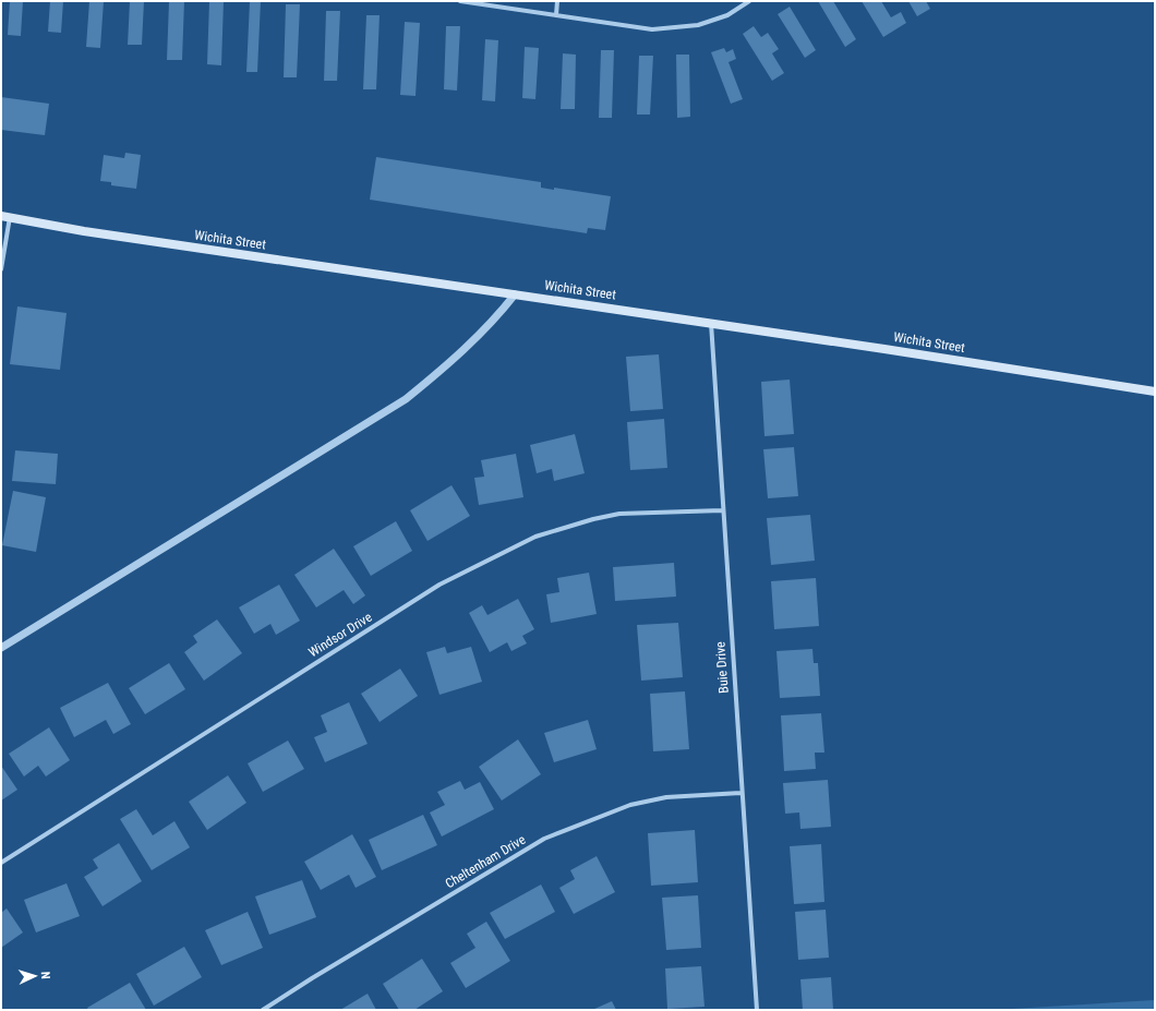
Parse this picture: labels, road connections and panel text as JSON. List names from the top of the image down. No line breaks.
{"streets":{"main road":["Wichita Street"],"street":["Windsor Drive","Buie Drive","Cheltenham Drive"]},"crossings":[["Wichita Street","Buie Drive"],["Windsor Drive","Buie Drive"],["Buie Drive","Cheltenham Drive"]],"north":"right"}
